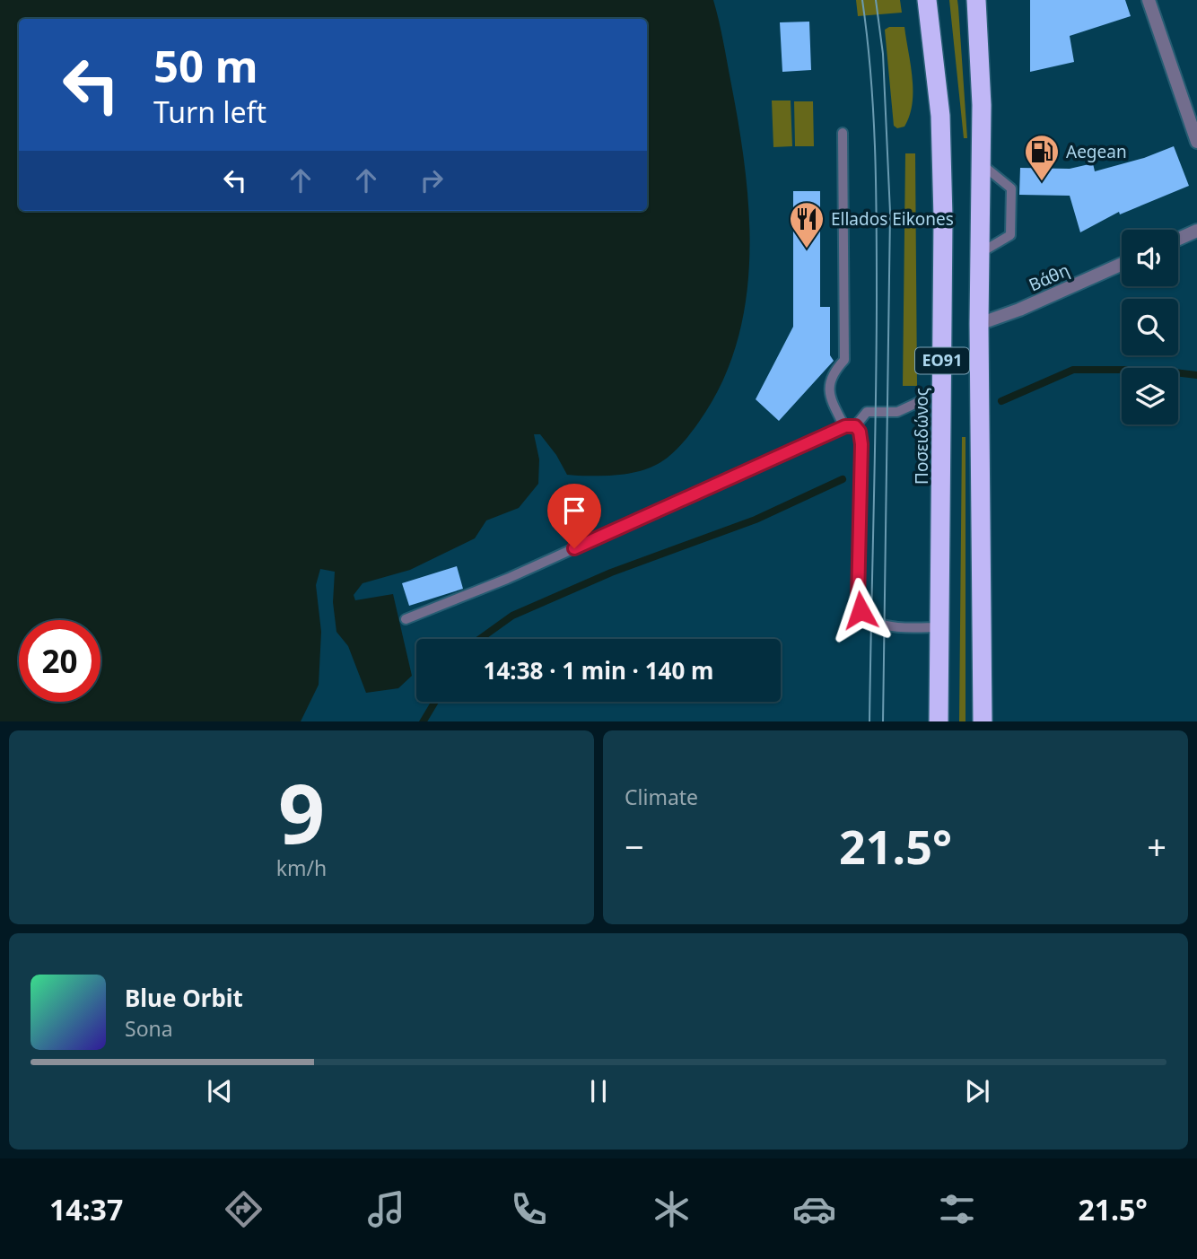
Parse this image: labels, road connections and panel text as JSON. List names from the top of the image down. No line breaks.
{"streets":{"highway":["ΕΟ91","Ποσειδώνος"],"street":["Βάθη"]},"crossings":[["Βάθη","ΕΟ91"]],"places":{"fuel station":["Aegean"],"restaurant":["Ellados Eikones"]},"page":{"turn":["50 m","Turn left"],"limit":"20","trip":"14:38 · 1 min · 140 m","tile":[["9","km/h"],"Climate"],"heat":["−","21.5°","+"],"song":["Blue Orbit","Sona"],"tabs":["14:37","21.5°"]}}
